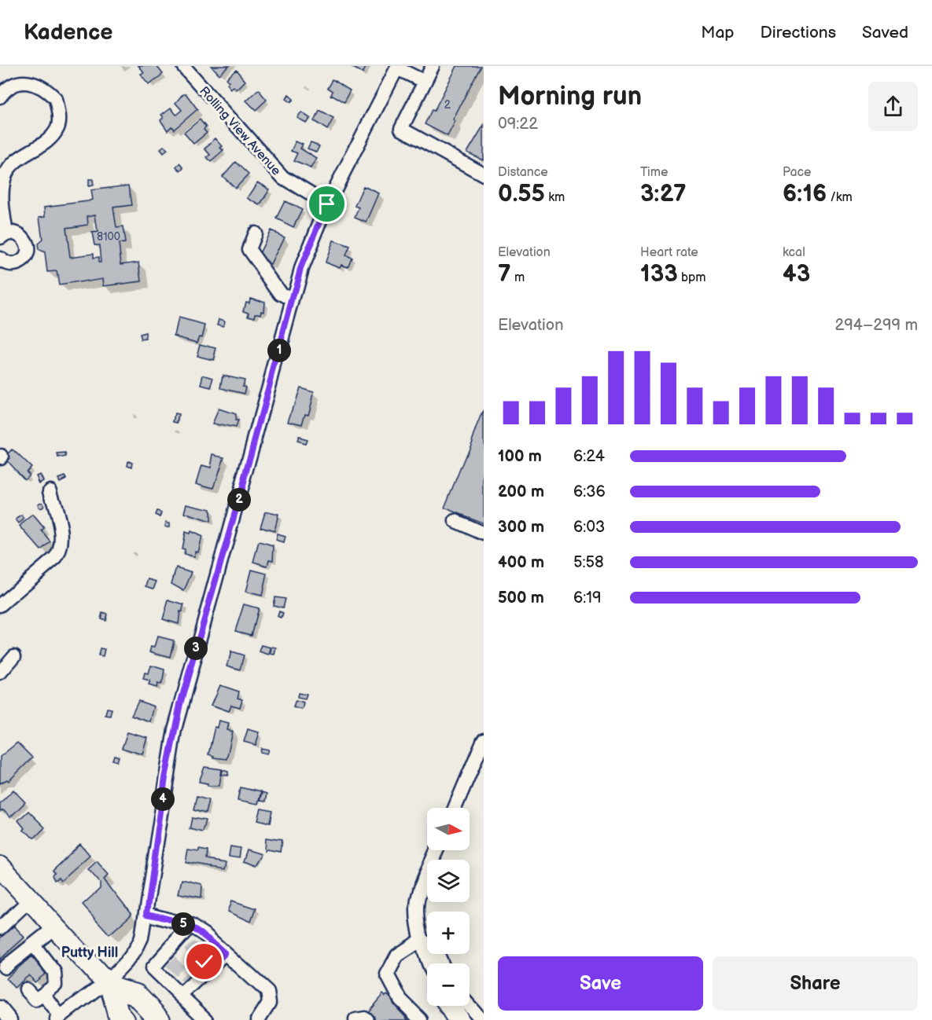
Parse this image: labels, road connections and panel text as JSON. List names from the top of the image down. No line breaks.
{"streets":{"street":["Rolling View Avenue"]},"districts":["Putty Hill"],"house_numbers":["2","8100"],"north":"right","page":{"header":"Kadence","nav":["Map","Directions","Saved"],"heading":["Morning run","09:22"],"stats":[["Distance","0.55 km"],["Time","3:27"],["Pace","6:16 /km"],["Elevation","7 m"],["Heart rate","133 bpm"],["kcal","43"]],"chart":["Elevation","294–299 m"],"pins":["1","2","3","4","5"],"list":[{"name":"100 m","note":"6:24"},{"name":"200 m","note":"6:36"},{"name":"300 m","note":"6:03"},{"name":"400 m","note":"5:58"},{"name":"500 m","note":"6:19"}],"map_buttons":["+","−"],"buttons":["Save","Share"]}}
